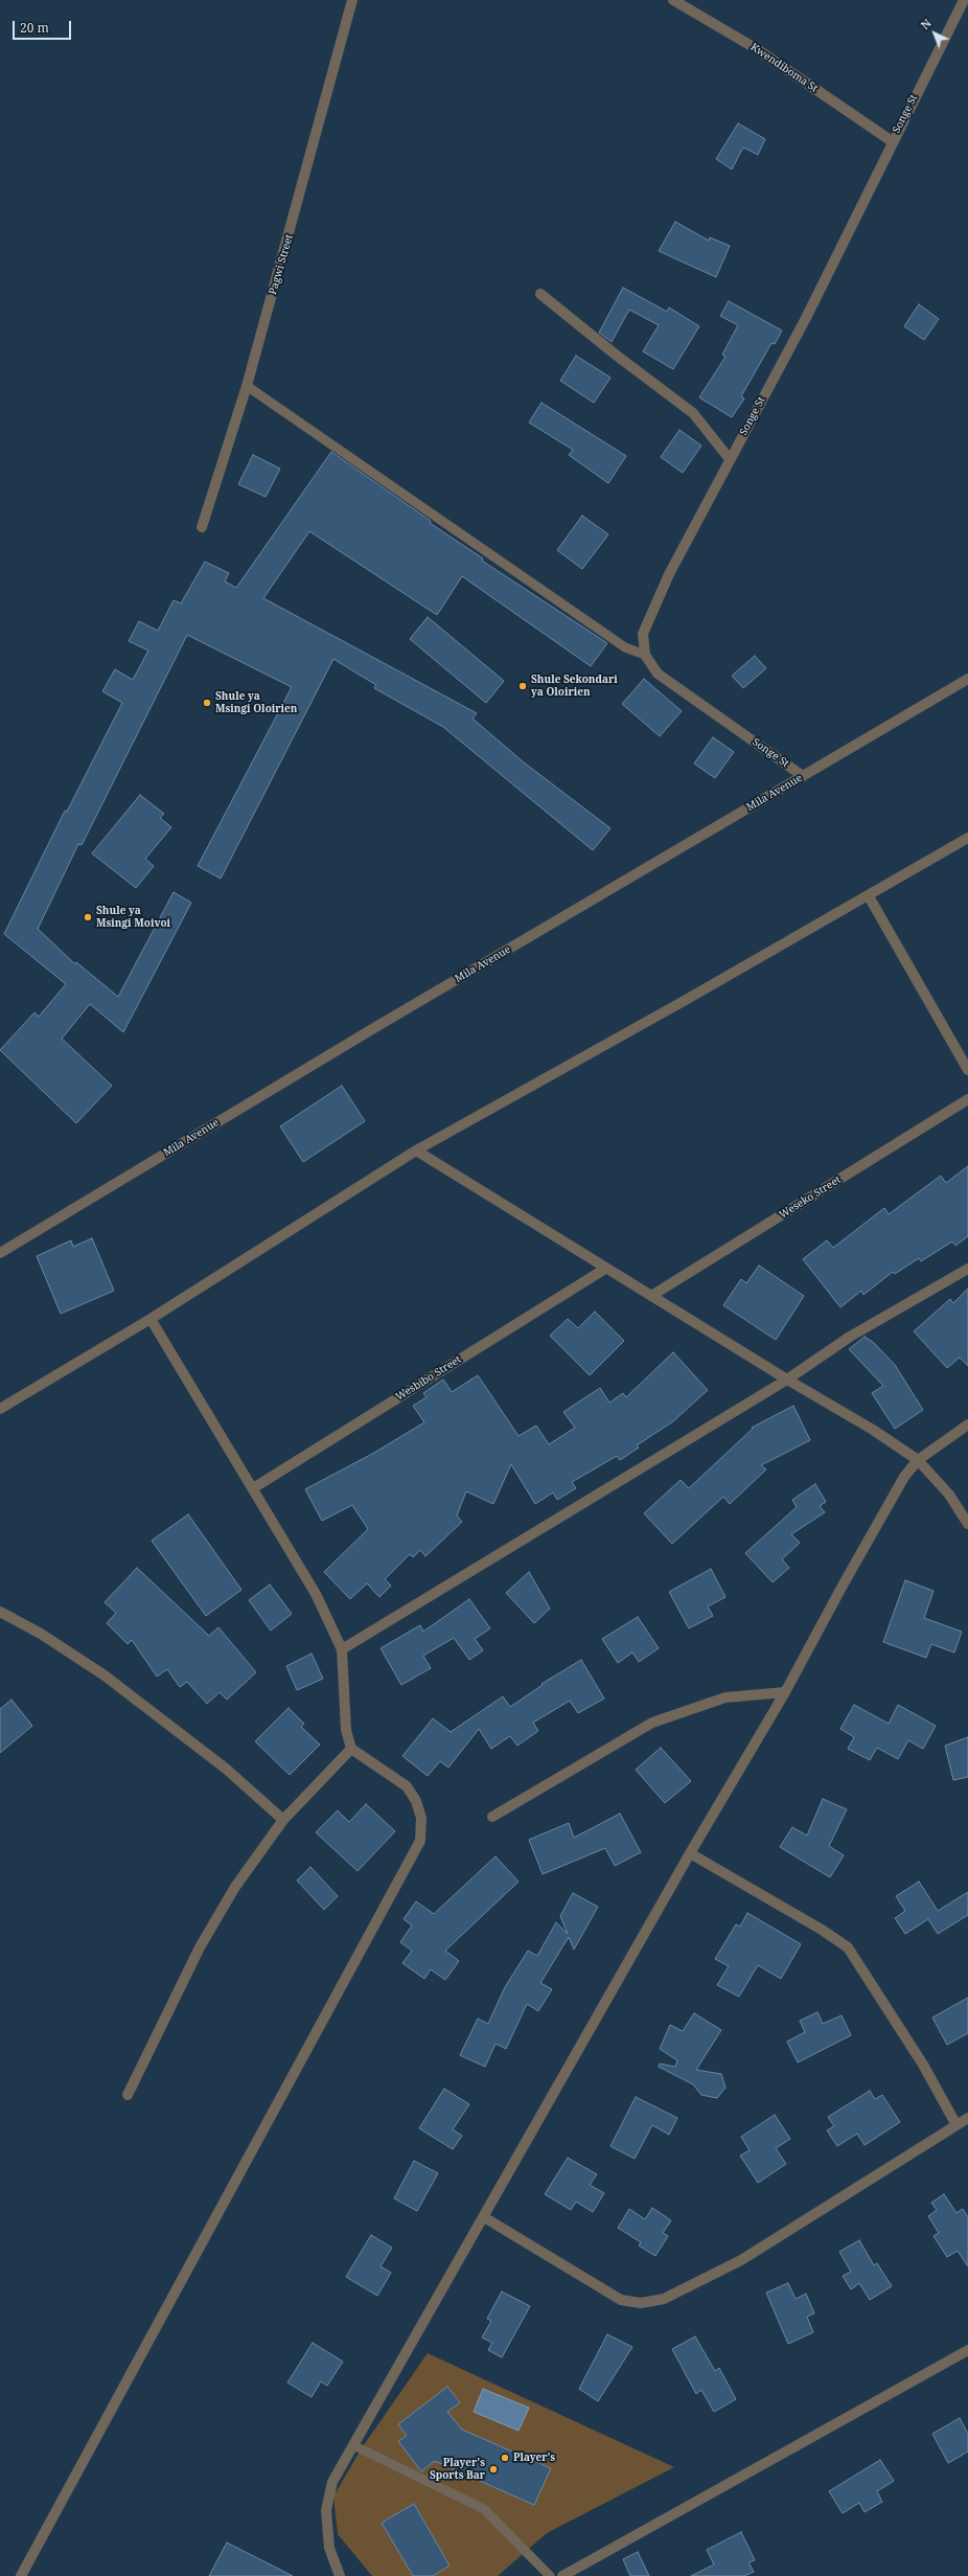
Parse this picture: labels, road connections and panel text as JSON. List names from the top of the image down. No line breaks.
{"streets":{"street":["Kwendiboma St","Songe St","Pagwi Street","Mila Avenue","Weseko Street","Wesbibo Street"]},"crossings":[["Kwendiboma St","Songe St"],["Songe St","Mila Avenue"]],"places":["Shule Sekondari ya Oloirien","Shule ya Msingi Oloirien","Shule ya Msingi Moivoi","Player's","Player's Sports Bar"],"scale_bar":"20 m","north":"top left"}
